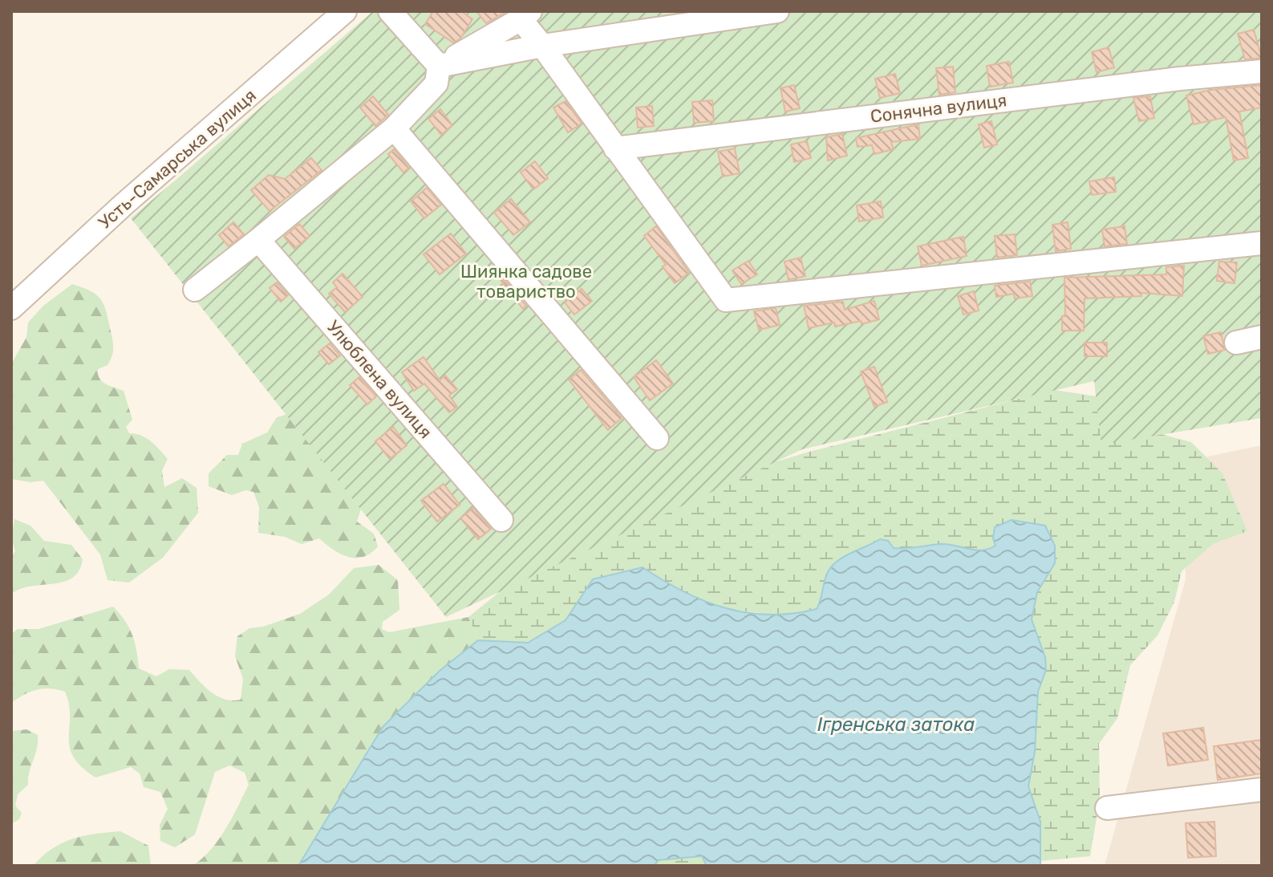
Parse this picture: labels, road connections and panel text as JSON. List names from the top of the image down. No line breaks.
{"streets":{"street":["Сонячна вулиця","Усть-Самарська вулиця","Улюблена вулиця"]},"water":["Ігренська затока"],"parks":["Шиянка садове товариство"]}
